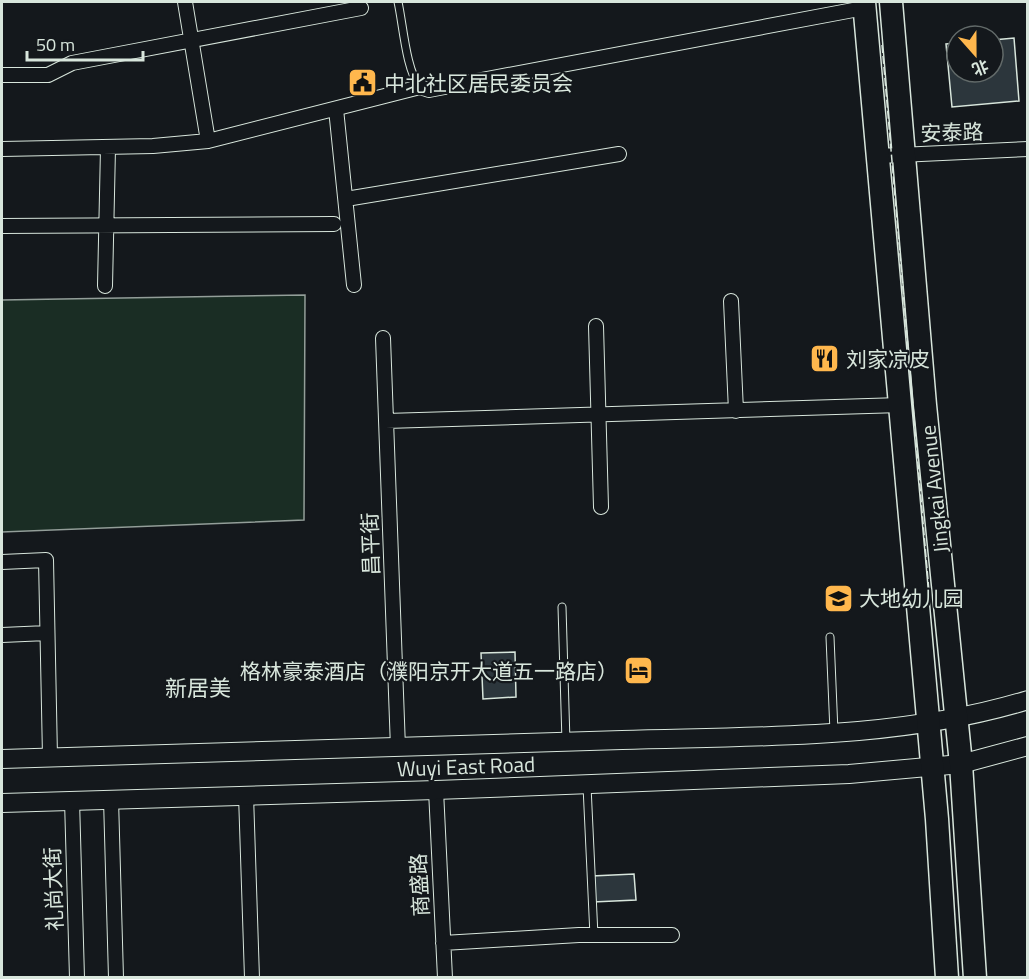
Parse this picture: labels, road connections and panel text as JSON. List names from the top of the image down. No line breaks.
{"streets":{"main road":["Jingkai Avenue"],"street":["安泰路","昌平街","Wuyi East Road","商盛路","礼尚大街"]},"crossings":[["安泰路","Jingkai Avenue"],["Jingkai Avenue","Wuyi East Road"],["昌平街","Wuyi East Road"],["Wuyi East Road","商盛路"],["Wuyi East Road","礼尚大街"]],"districts":["新居美"],"places":{"public building":["中北社区居民委员会"],"restaurant":["刘家凉皮"],"school or university":["大地幼儿园"],"hotel":["格林豪泰酒店（濮阳京开大道五一路店）"]},"scale_bar":"50 m","north":"bottom"}
